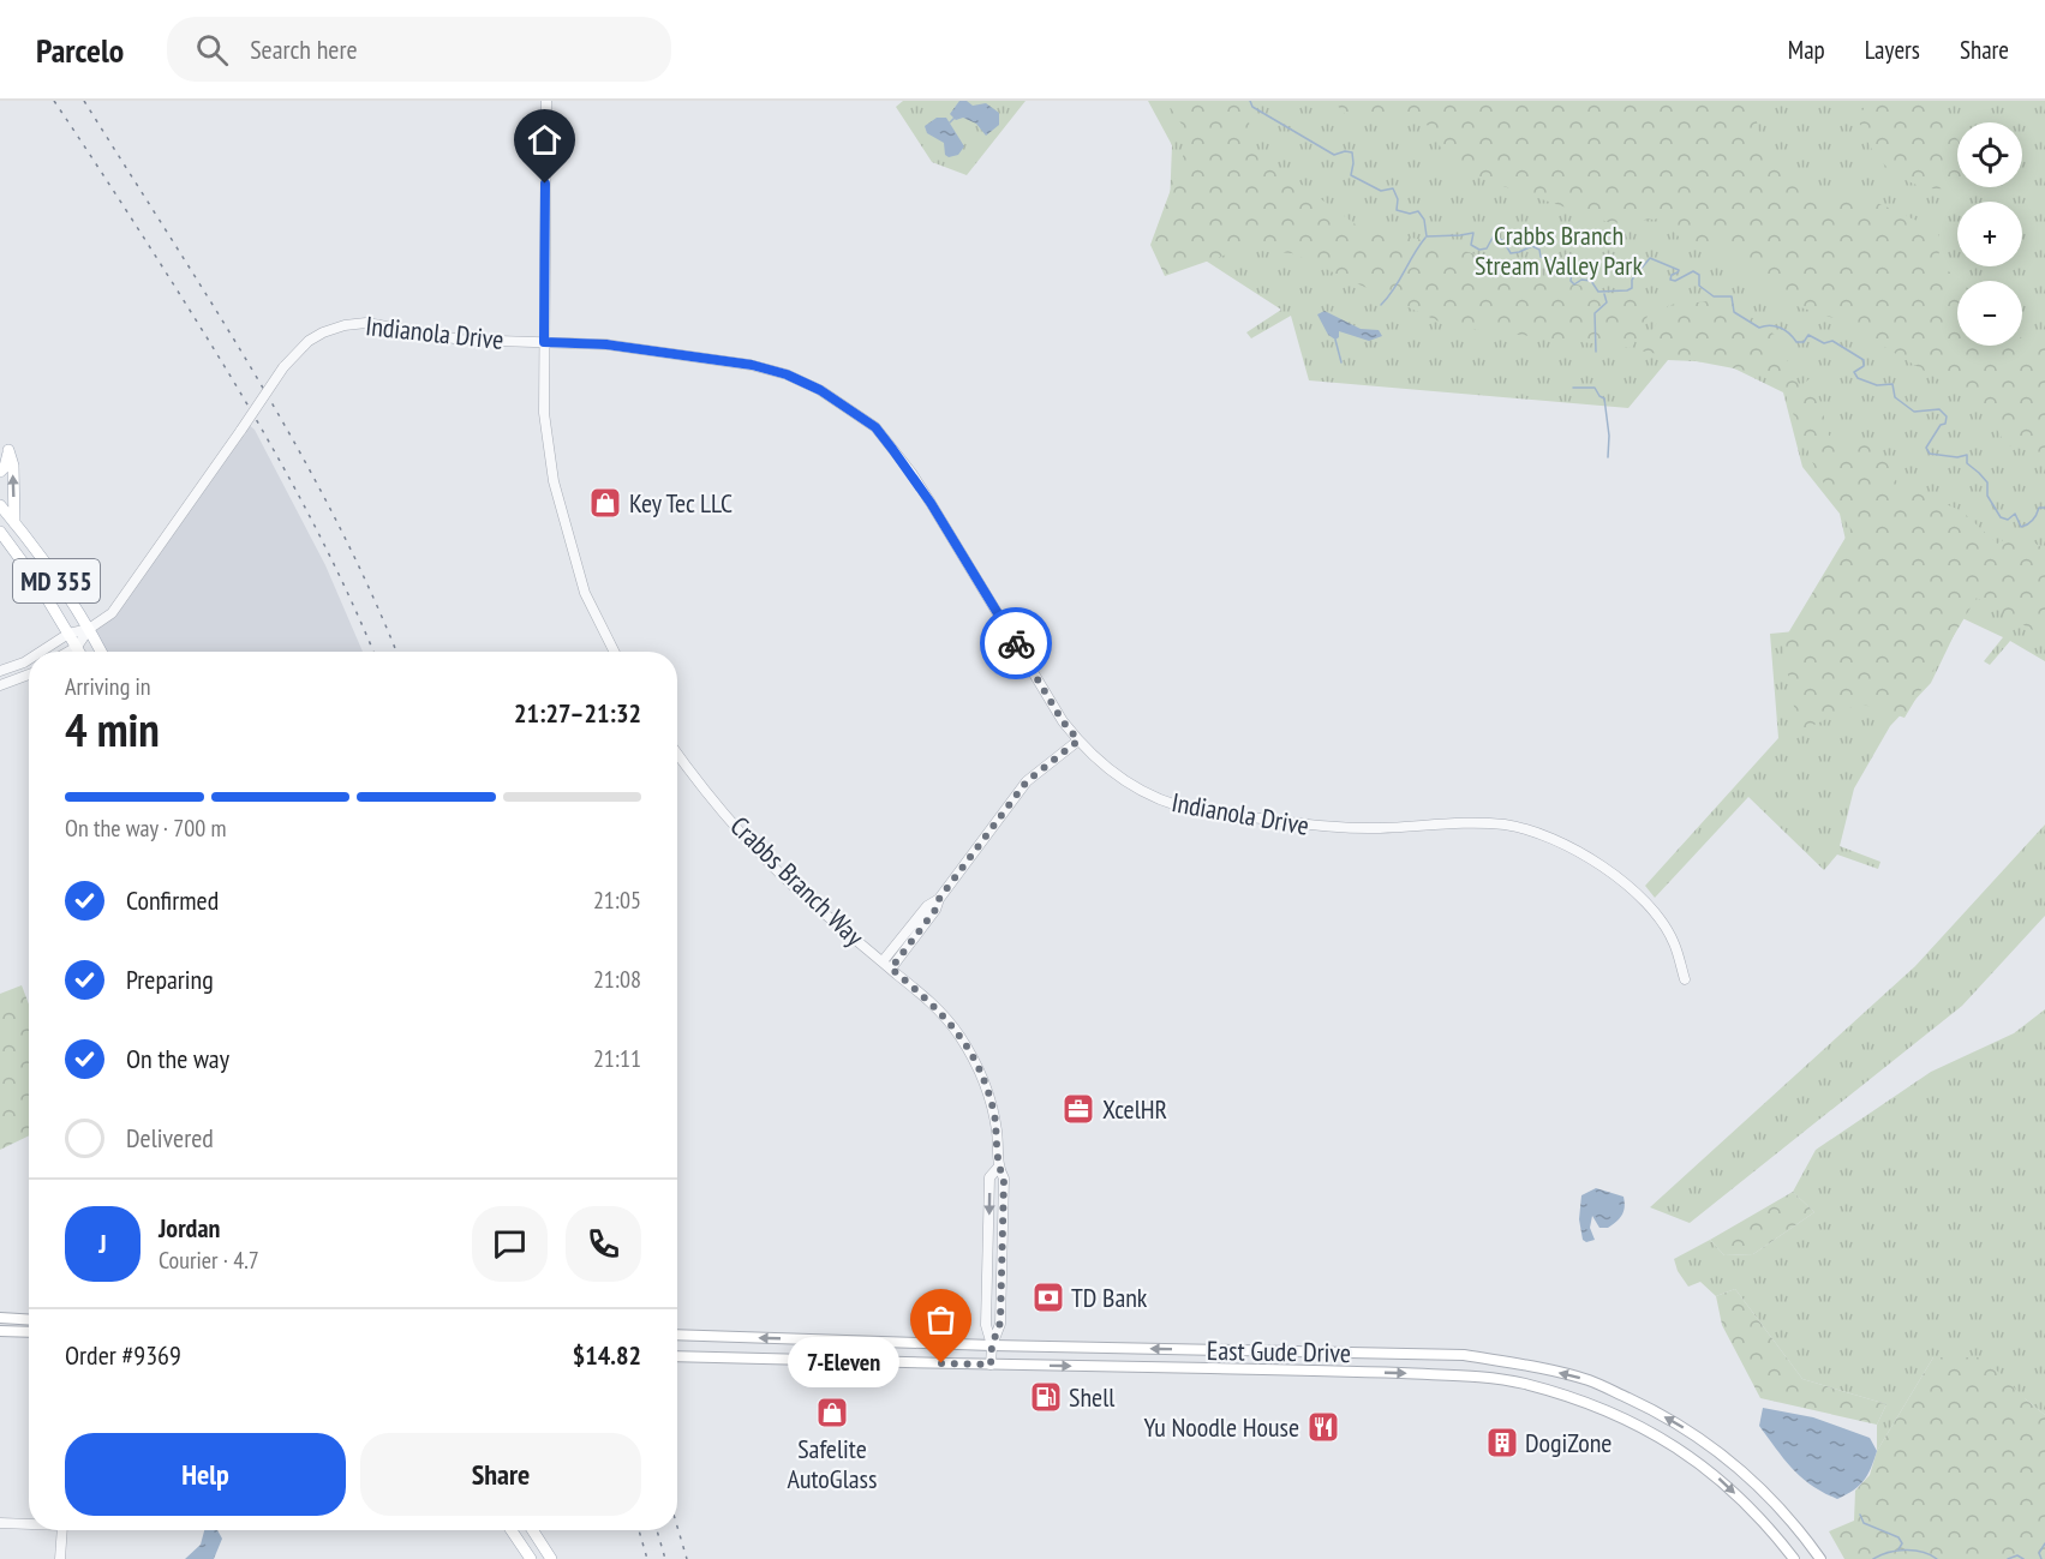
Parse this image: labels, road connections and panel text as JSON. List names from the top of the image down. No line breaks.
{"streets":{"main road":["MD 355","East Gude Drive"],"street":["Indianola Drive","Crabbs Branch Way"]},"crossings":[["Indianola Drive","MD 355"],["Crabbs Branch Way","East Gude Drive"]],"parks":["Crabbs Branch Stream Valley Park"],"places":{"shop":["Key Tec LLC","Safelite AutoGlass"],"office":["XcelHR"],"bank":["TD Bank"],"other":["7-Eleven"],"fuel station":["Shell"],"restaurant":["Yu Noodle House"],"building":["DogiZone"]},"page":{"header":"Parcelo","search":"Search here","nav":["Map","Layers","Share"],"map_buttons":["+","−"],"heading":["4 min","Arriving in","21:27–21:32"],"panel":["Jordan","Courier · 4.7","Order #9369","$14.82"],"bar":"On the way · 700 m","list":[["Confirmed","21:05"],["Preparing","21:08"],["On the way","21:11"],"Delivered"],"round":"J","bubble":"7-Eleven","buttons":["Help","Share"]}}
